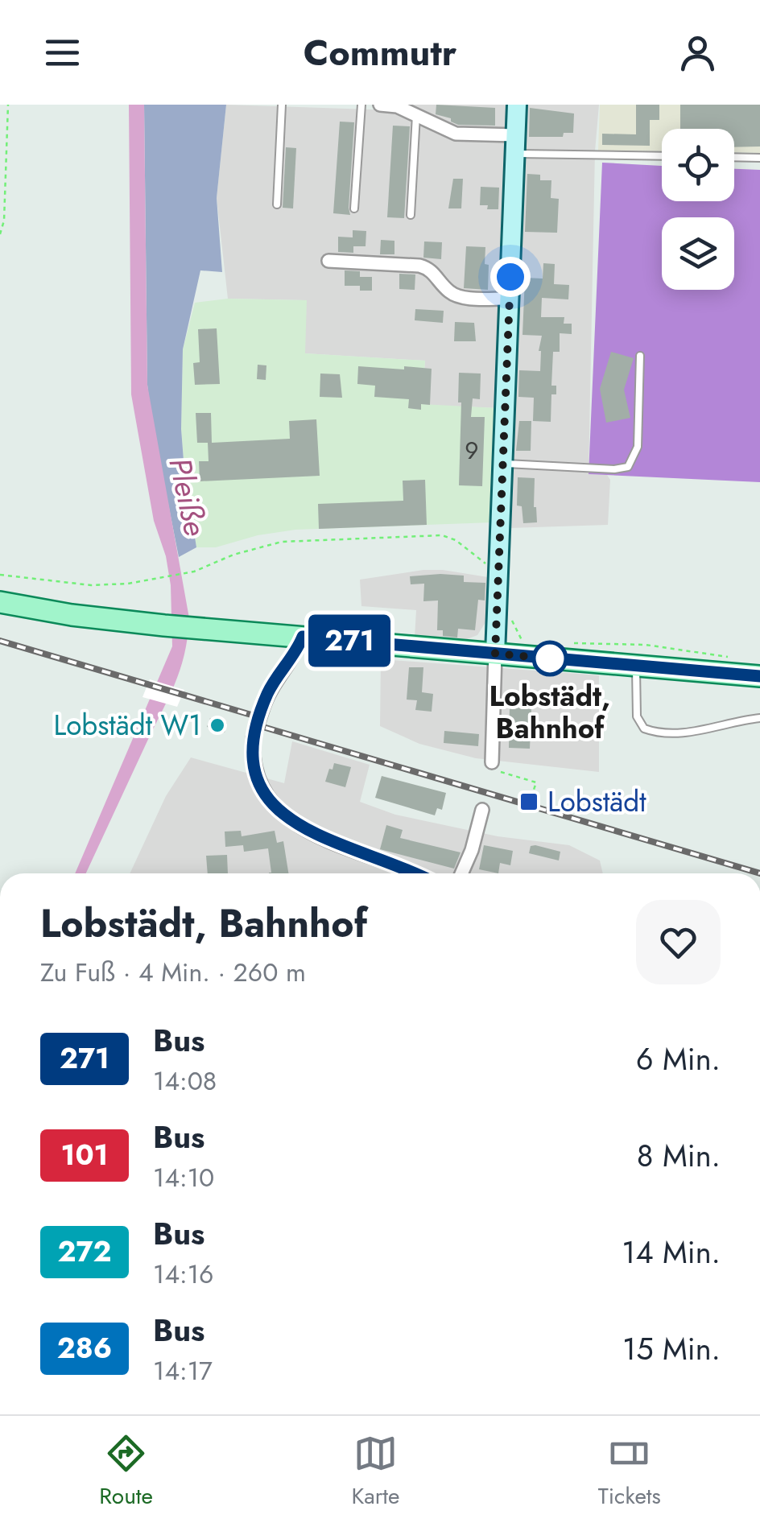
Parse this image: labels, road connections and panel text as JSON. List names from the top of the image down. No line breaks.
{"water":["Pleiße"],"places":{"other":["Lobstädt, Bahnhof","Lobstädt W1"],"transit":["Lobstädt"]},"lines":["bus line 271"],"house_numbers":["9"],"page":{"header":"Commutr","on_map":"271","heading":["Lobstädt, Bahnhof","Zu Fuß · 4 Min. · 260 m"],"list":[{"mark":"271","name":"Bus","note":"14:08","value":"6 Min."},{"mark":"101","name":"Bus","note":"14:10","value":"8 Min."},{"mark":"272","name":"Bus","note":"14:16","value":"14 Min."},{"mark":"286","name":"Bus","note":"14:17","value":"15 Min."}],"tabs":["Route","Karte","Tickets"]}}
